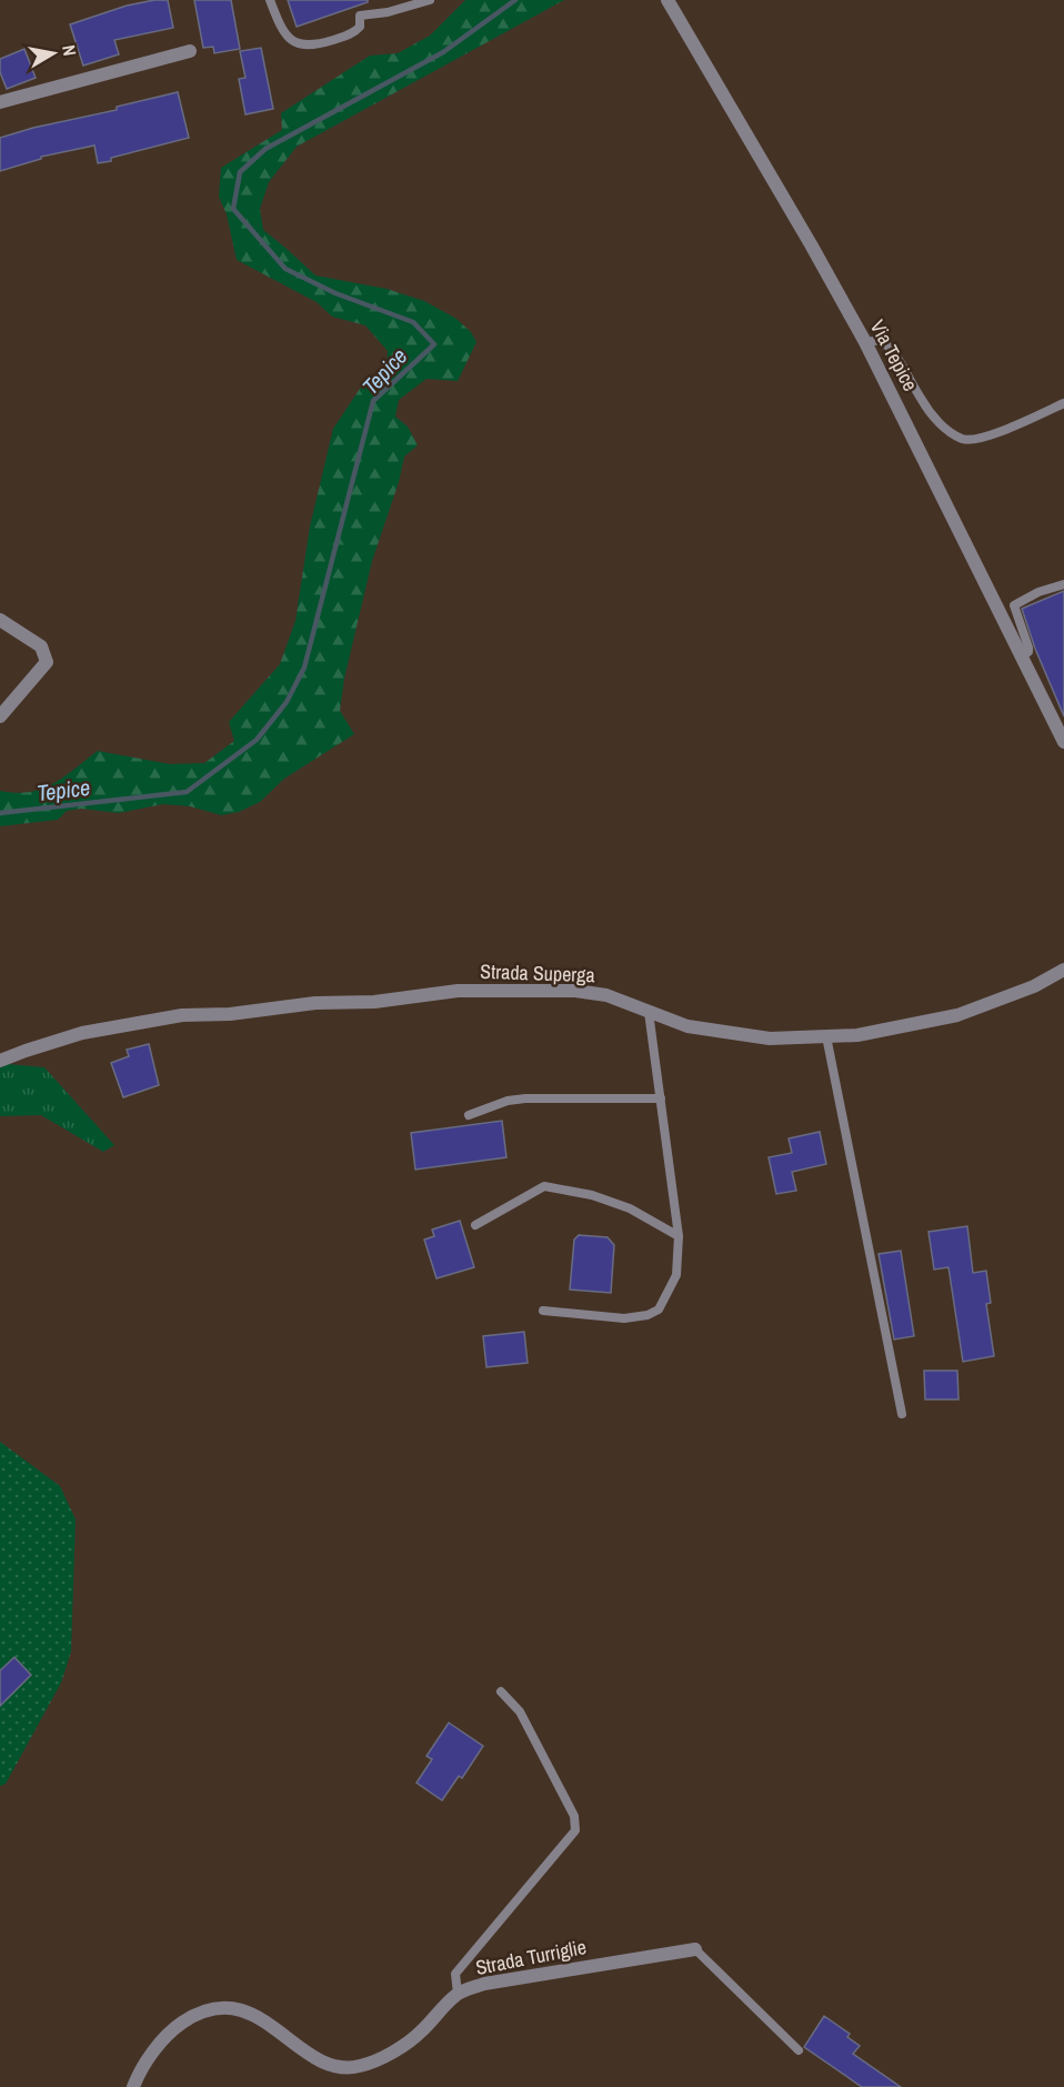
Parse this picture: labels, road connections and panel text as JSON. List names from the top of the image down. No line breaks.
{"streets":{"street":["Via Tepice","Strada Superga","Strada Turriglie"]},"water":["Tepice"],"north":"right"}
